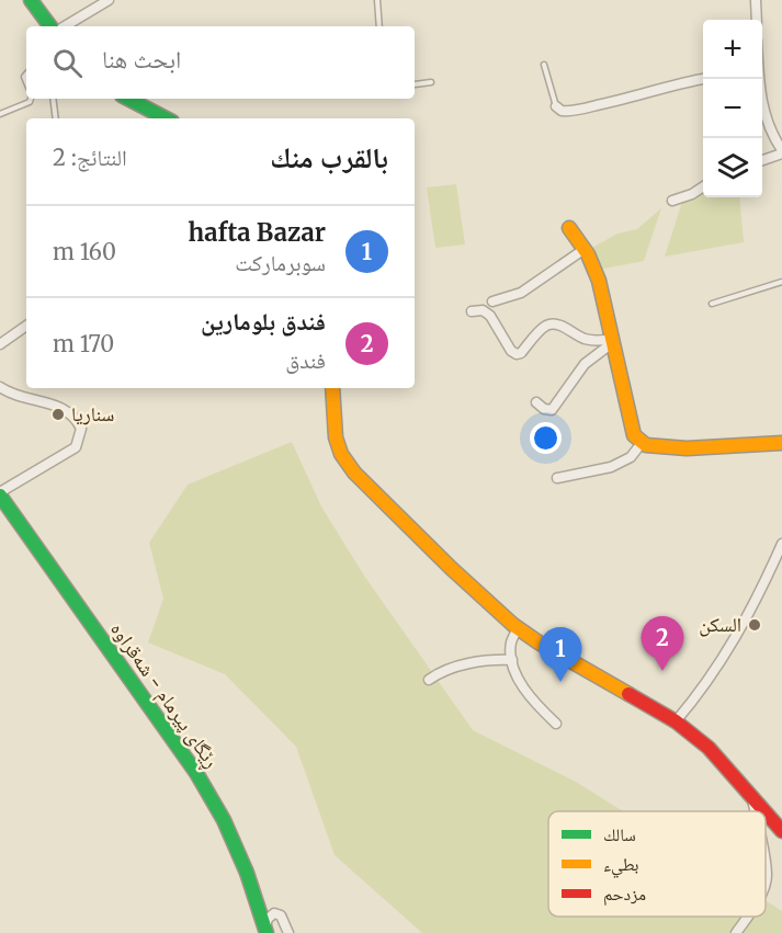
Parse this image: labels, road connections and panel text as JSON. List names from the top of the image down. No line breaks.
{"streets":{"street":["ڕێگای پیرمام - شەقراوە"]},"places":["سناريا","السكن"],"legend":["سالك","بطيء","مزدحم"],"page":{"map_buttons":["+","−"],"search":"ابحث هنا","heading":["بالقرب منك","النتائج: 2"],"list":[{"mark":"1","name":"hafta Bazar","note":"سوبرماركت","value":"160 m"},{"mark":"2","name":"فندق بلومارين","note":"فندق","value":"170 m"}],"pins":["2","1"]}}
